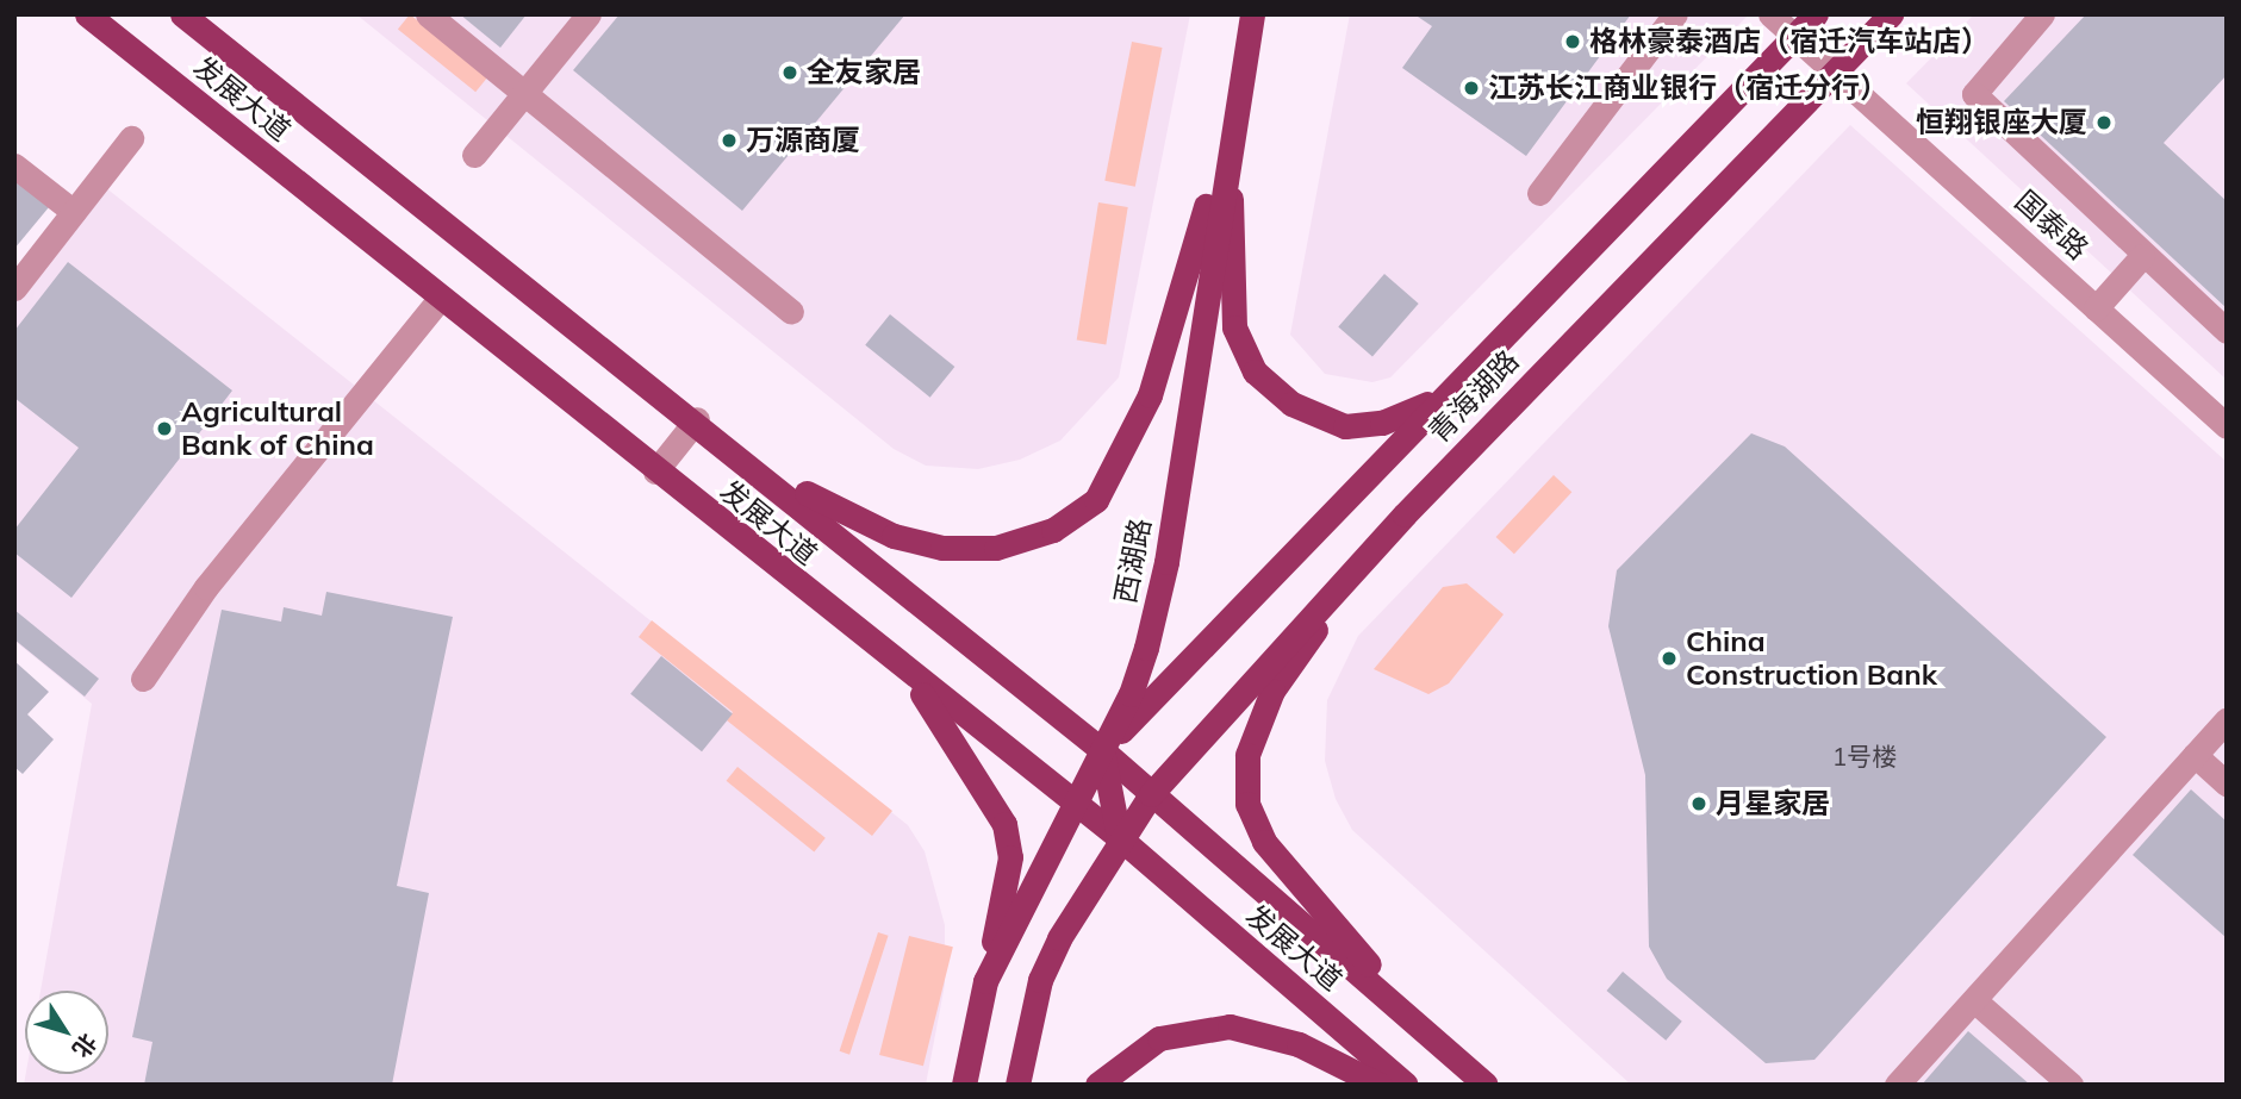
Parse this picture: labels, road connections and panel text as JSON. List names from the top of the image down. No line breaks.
{"streets":{"main road":["发展大道","青海湖路","西湖路"],"street":["国泰路"]},"crossings":[["发展大道","青海湖路"],["发展大道","西湖路"],["国泰路","青海湖路"],["青海湖路","西湖路"]],"places":["格林豪泰酒店（宿迁汽车站店）","全友家居","江苏长江商业银行（宿迁分行）","恒翔银座大厦","万源商厦","Agricultural Bank of China","China Construction Bank","月星家居"],"house_numbers":["1号楼"],"north":"bottom right"}
